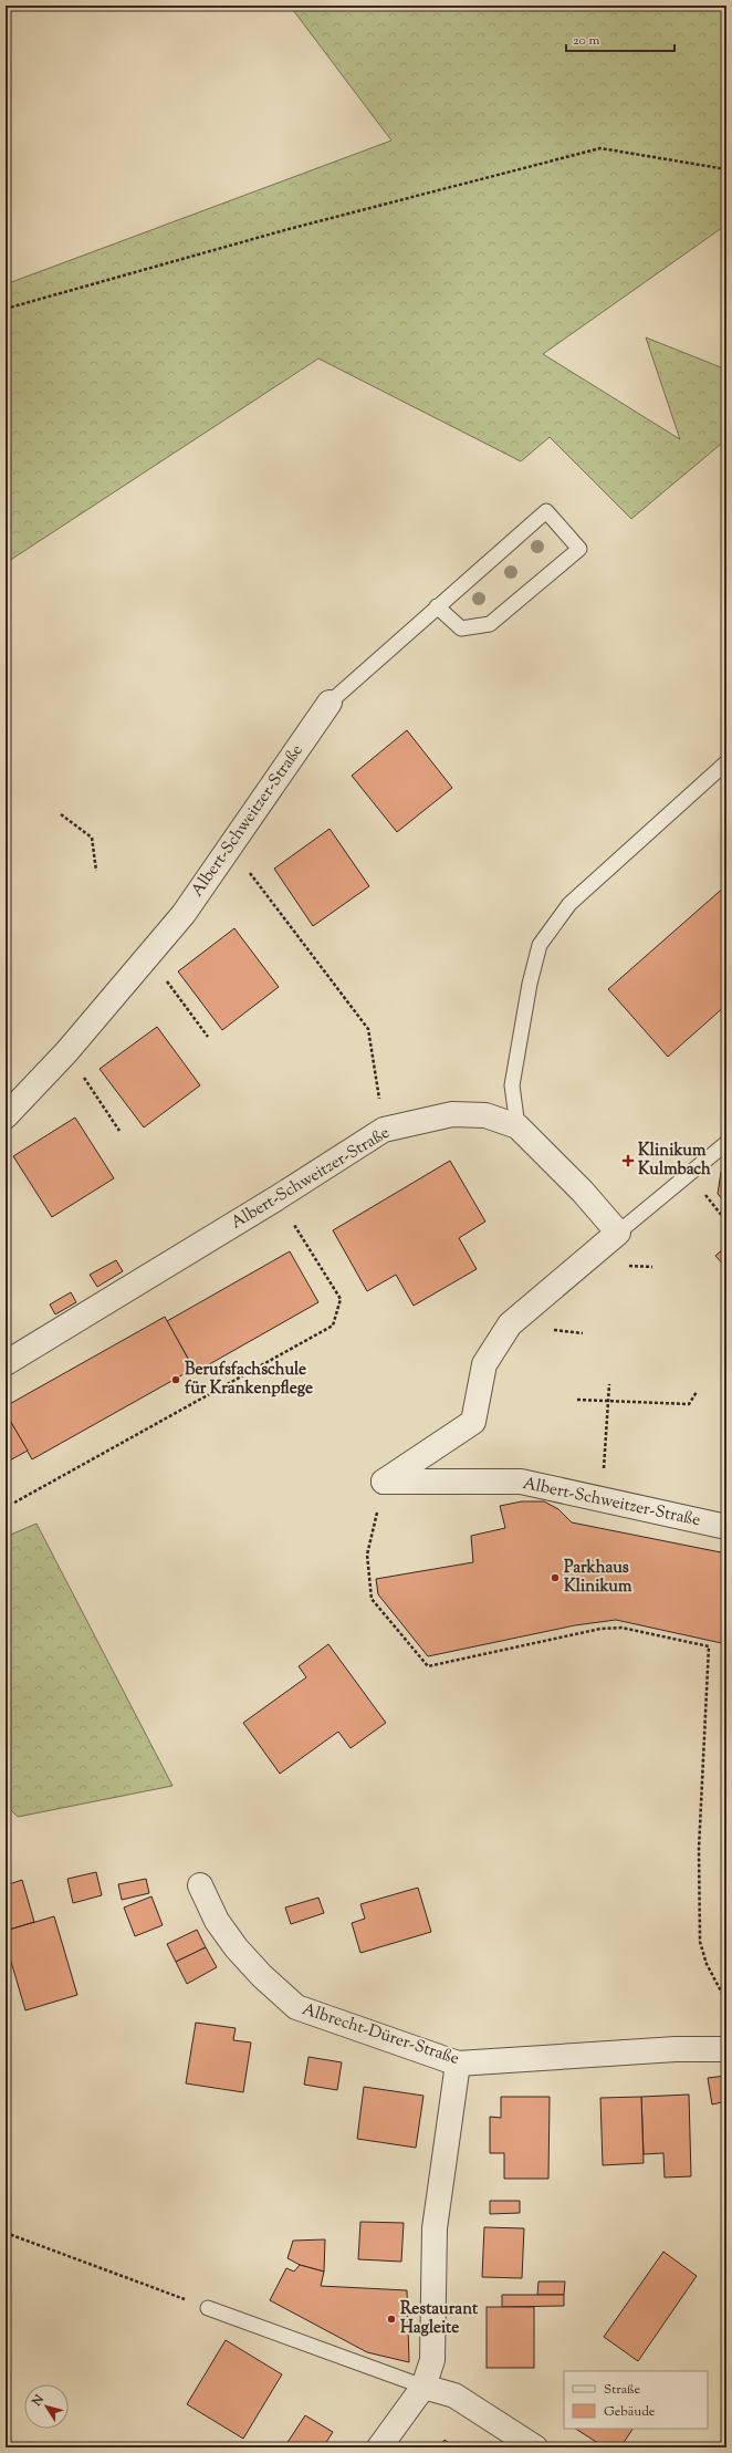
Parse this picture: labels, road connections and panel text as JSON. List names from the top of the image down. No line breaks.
{"streets":{"street":["Albert-Schweitzer-Straße","Albrecht-Dürer-Straße"]},"places":{"health":["Klinikum Kulmbach"],"other":["Berufsfachschule für Krankenpflege","Parkhaus Klinikum","Restaurant Hagleite"]},"legend":["Straße","Gebäude"],"scale_bar":"20 m","north":"top left"}
